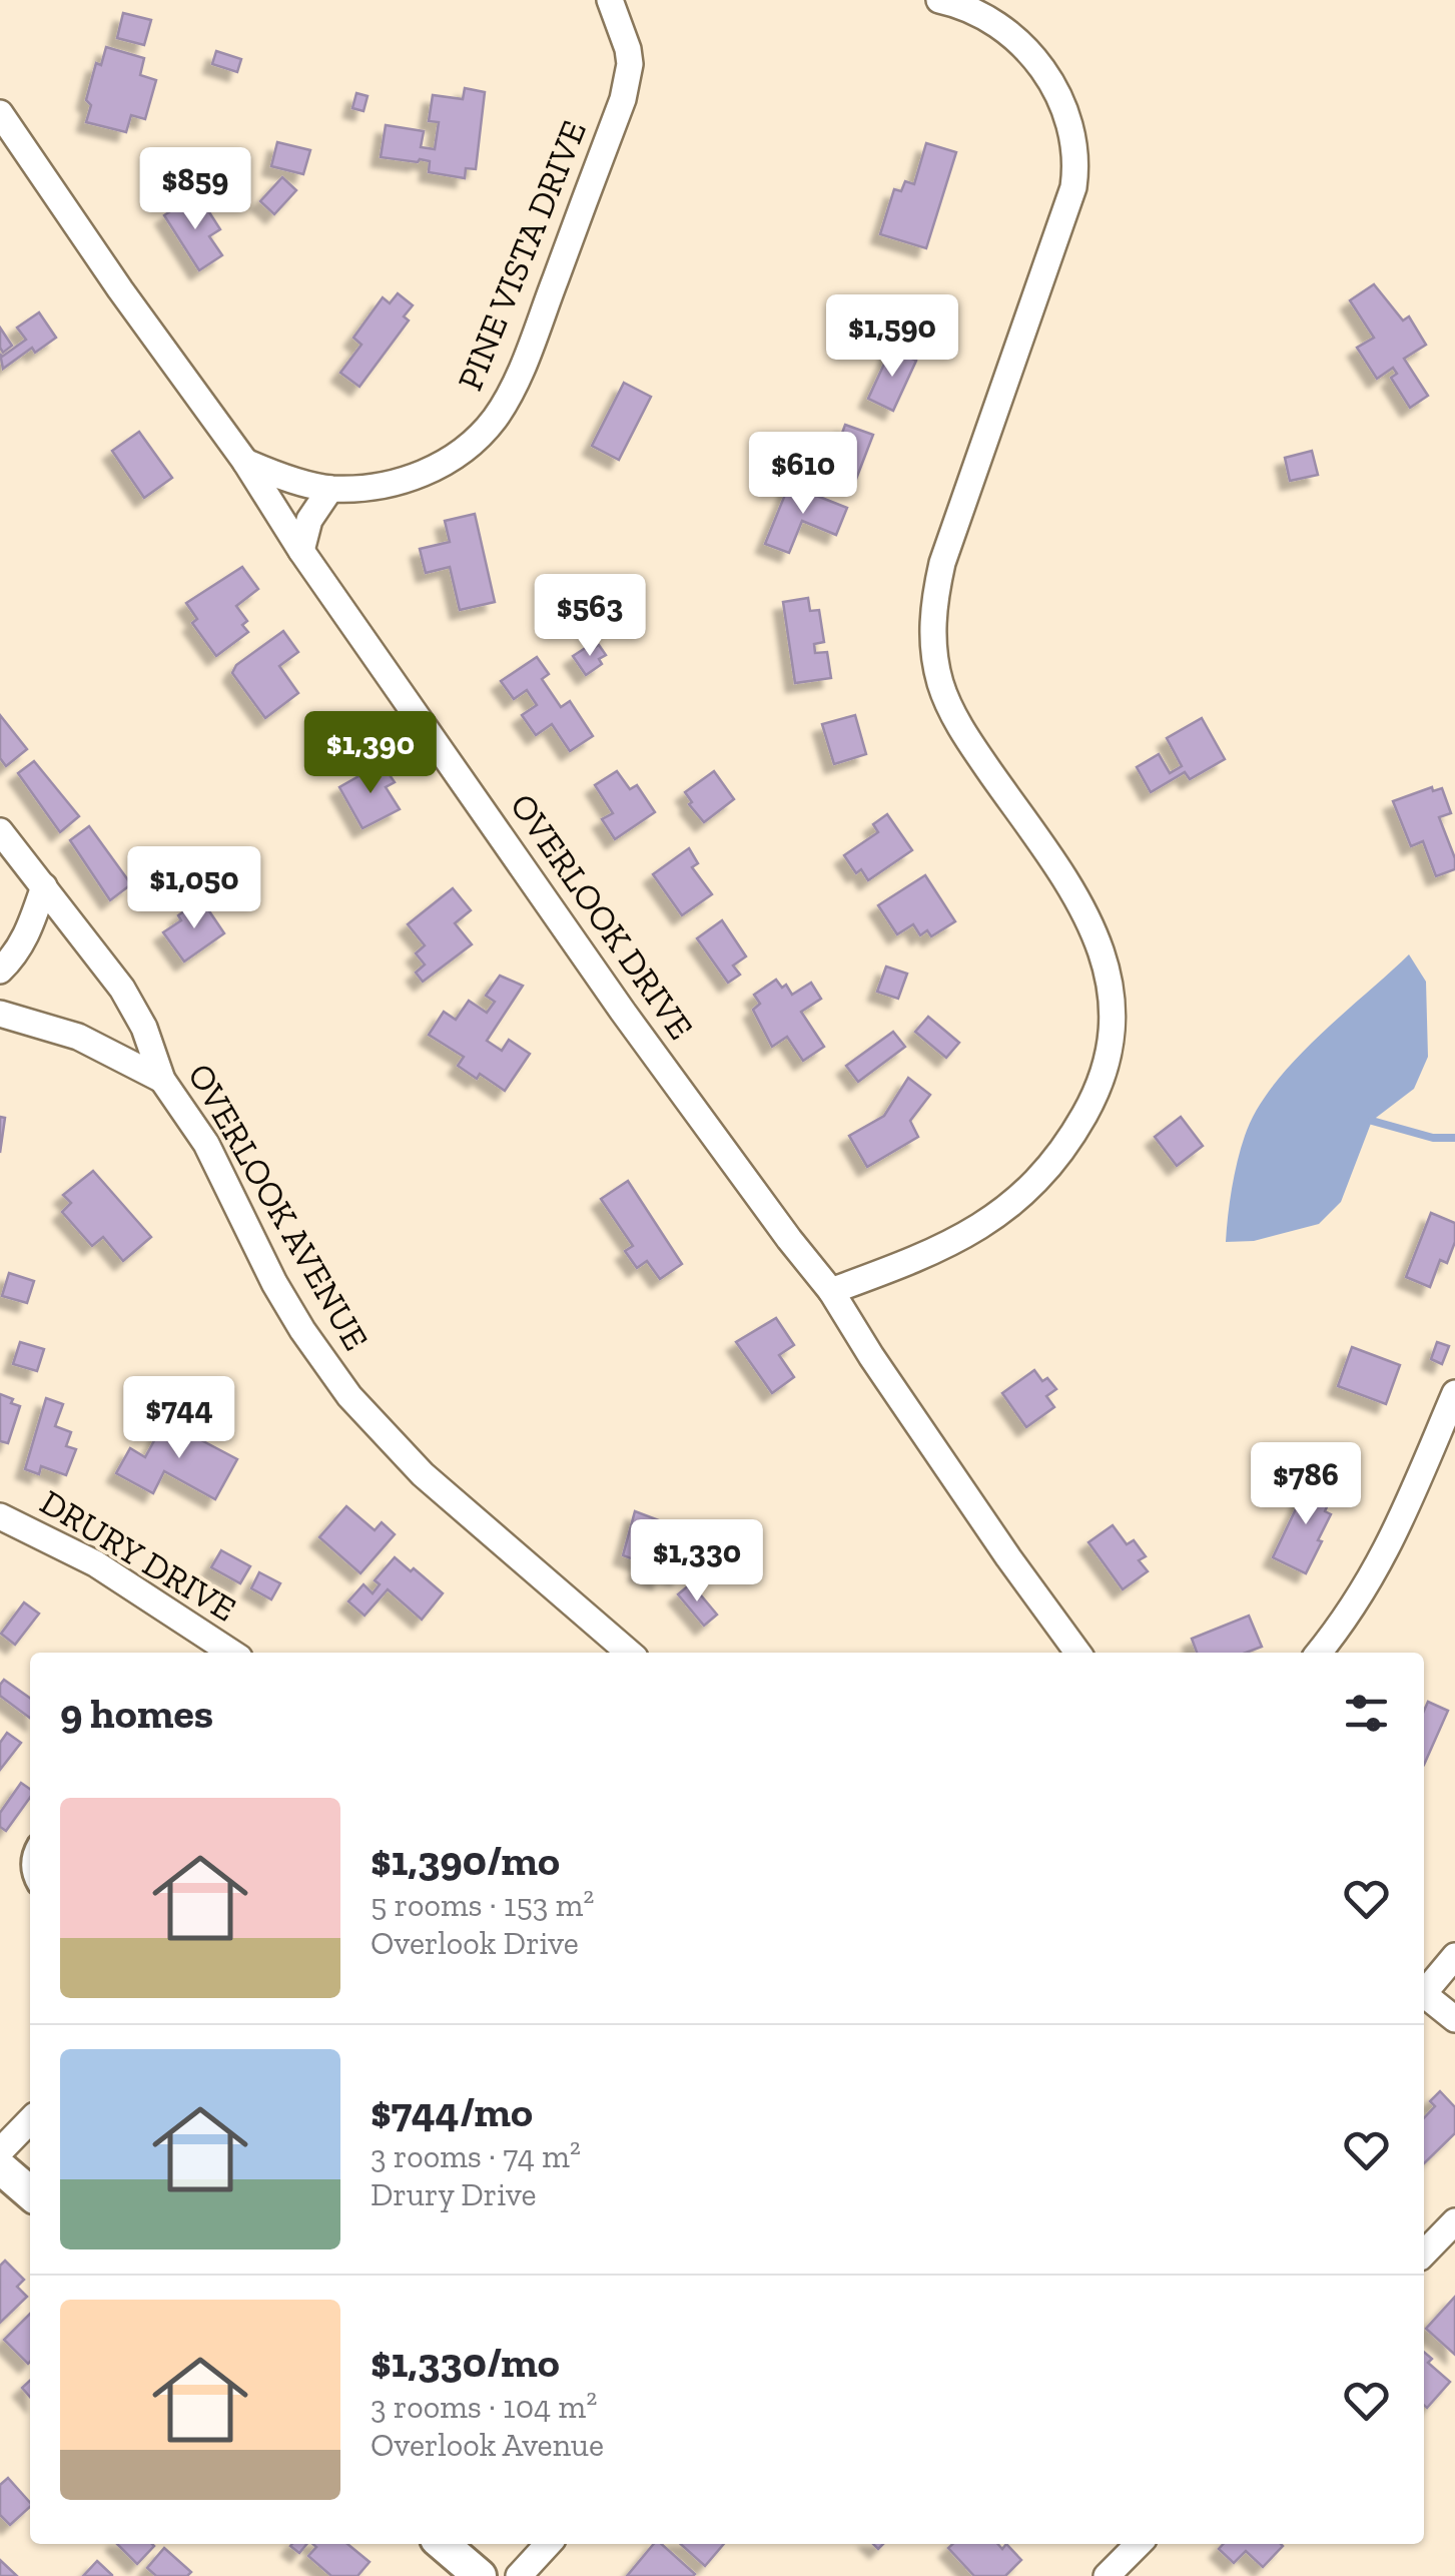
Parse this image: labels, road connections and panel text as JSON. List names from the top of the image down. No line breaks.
{"streets":{"street":["PINE VISTA DRIVE","OVERLOOK DRIVE","OVERLOOK AVENUE","DRURY DRIVE"]},"crossings":[["PINE VISTA DRIVE","OVERLOOK DRIVE"]],"page":{"price":["$859","$1,590","$610","$563","$1,390","$1,050","$744","$786","$1,330"],"heading":"9 homes","list":[{"name":"$1,390/mo","note":"5 rooms · 153 m² · Overlook Drive"},{"name":"$744/mo","note":"3 rooms · 74 m² · Drury Drive"},{"name":"$1,330/mo","note":"3 rooms · 104 m² · Overlook Avenue"}]}}
